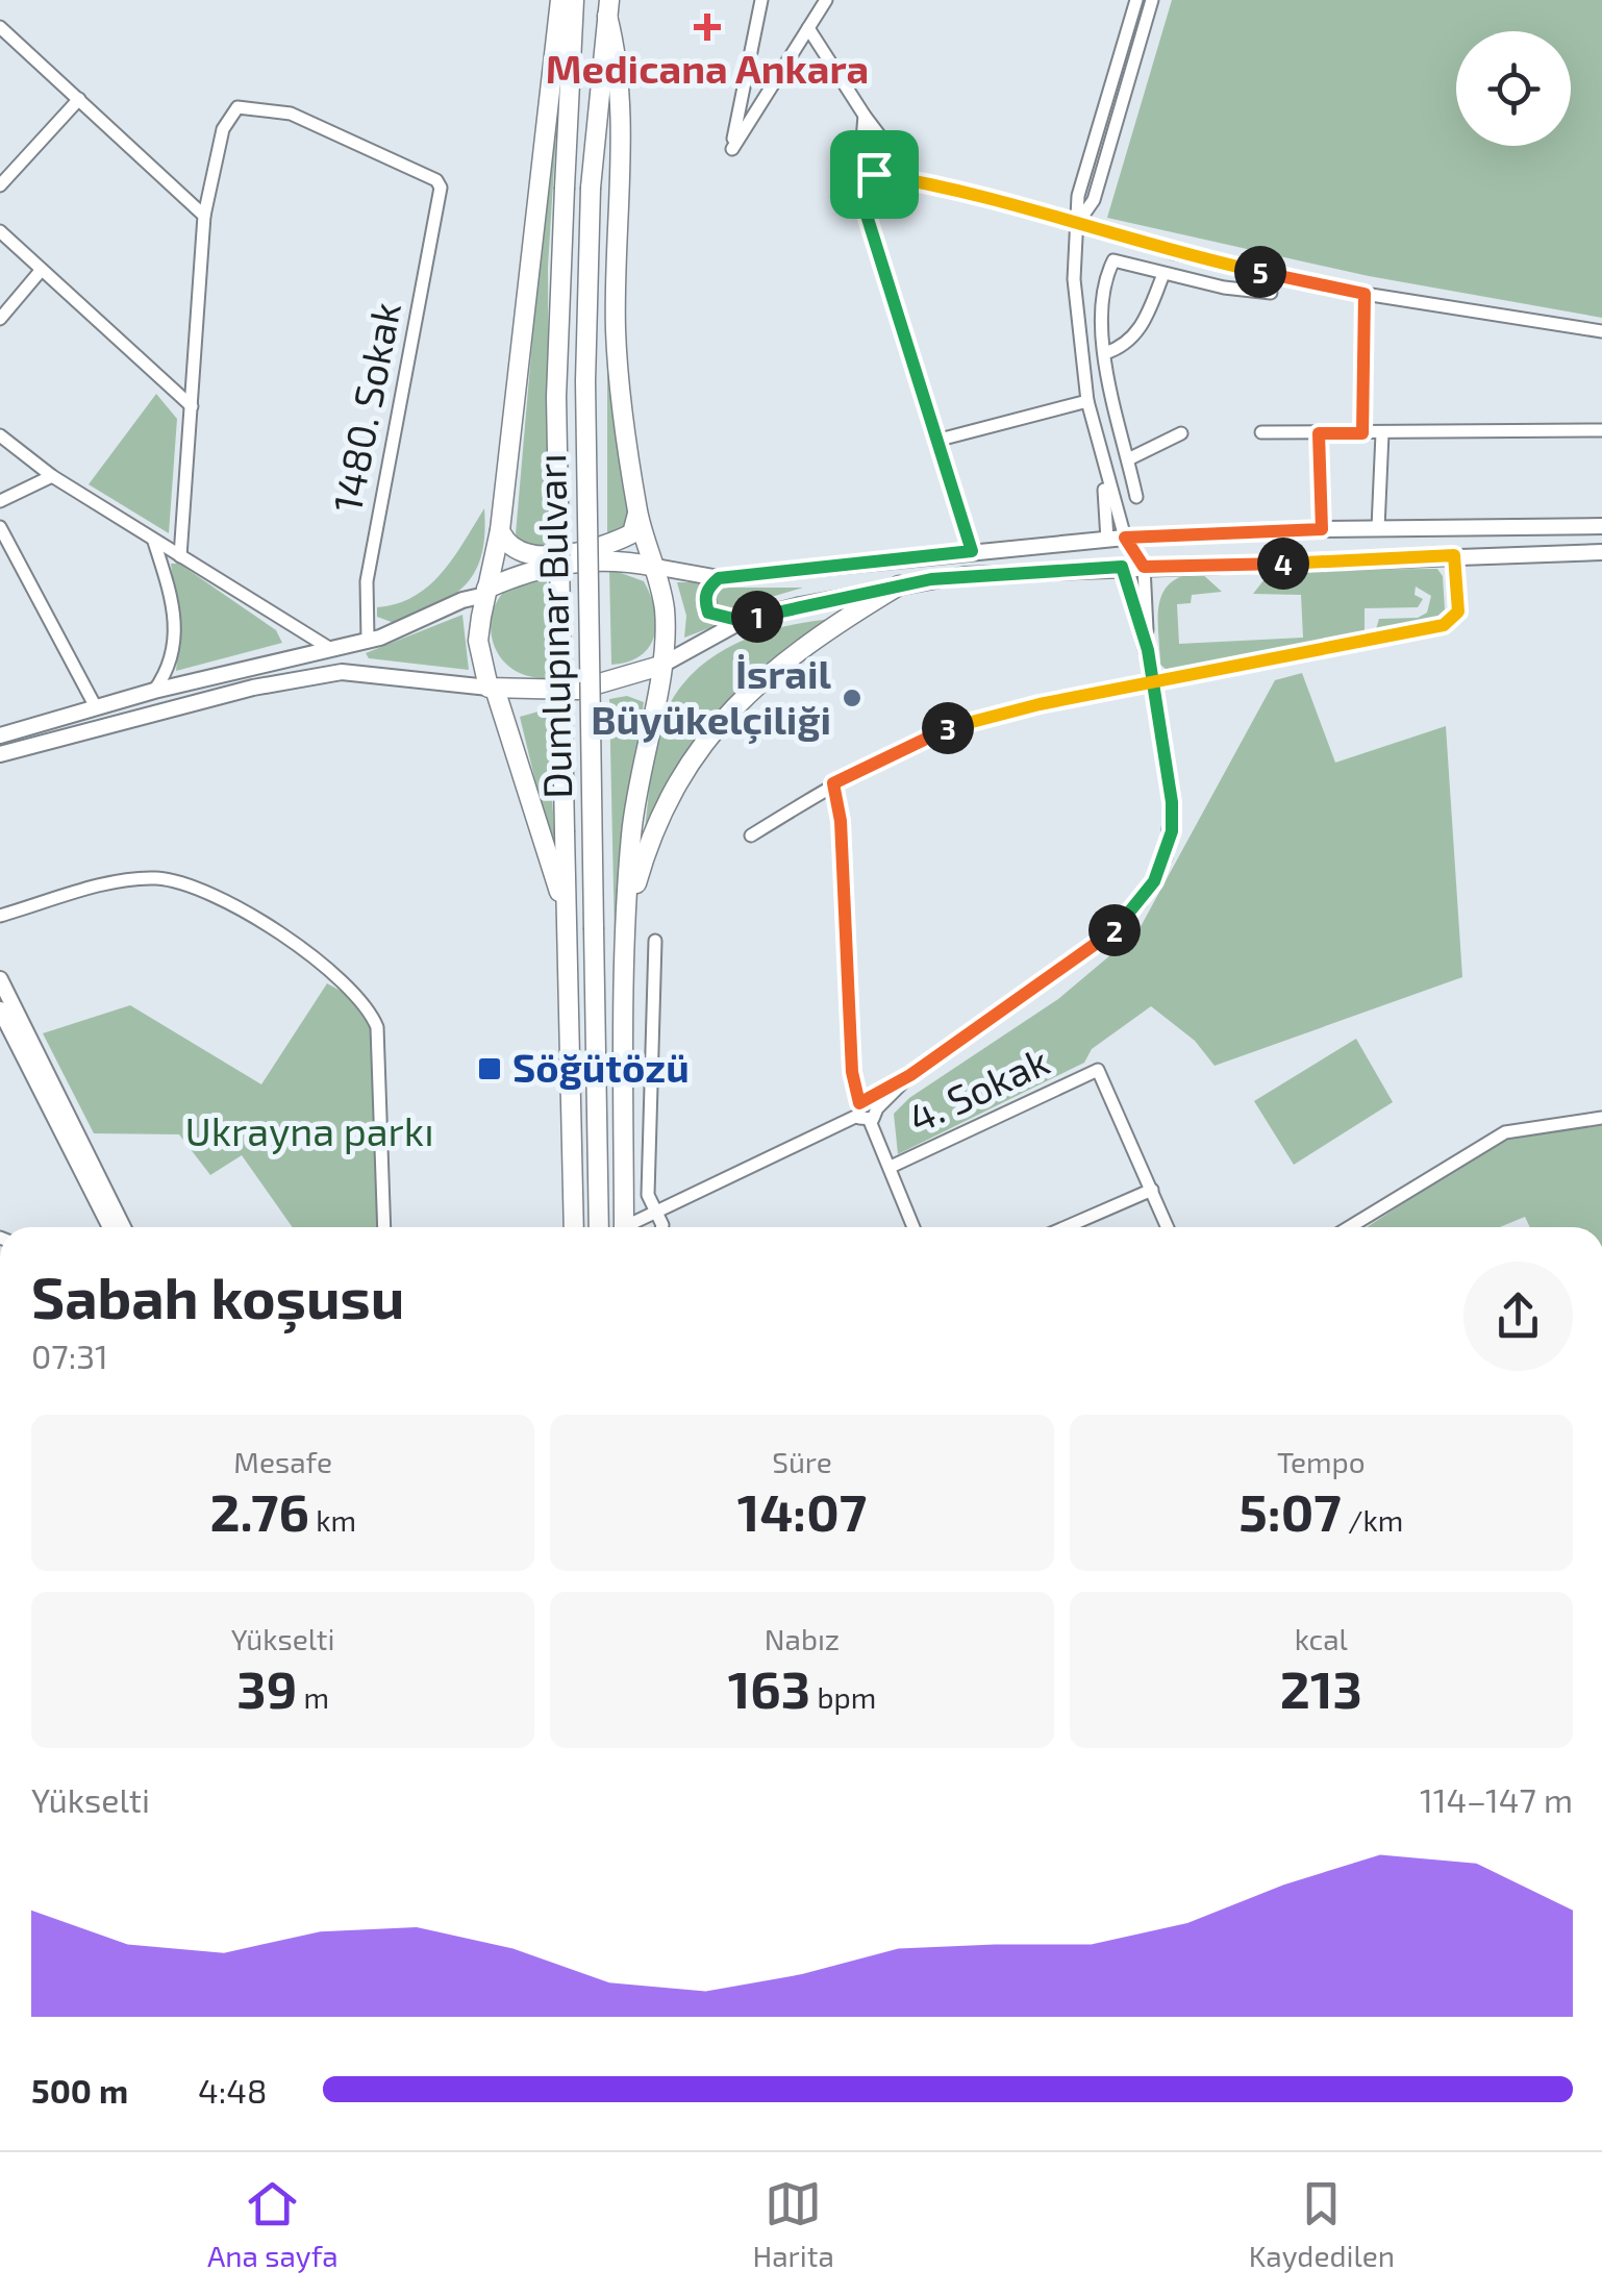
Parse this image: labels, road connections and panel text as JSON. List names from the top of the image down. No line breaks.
{"streets":{"highway":["Dumlupınar Bulvarı"],"street":["1480. Sokak","4. Sokak"]},"parks":["Ukrayna parkı"],"places":{"health":["Medicana Ankara"],"other":["İsrail Büyükelçiliği"],"transit":["Söğütözü"]},"page":{"pins":["5","4","1","3","2"],"heading":["Sabah koşusu","07:31"],"stats":[["Mesafe","2.76 km"],["Süre","14:07"],["Tempo","5:07 /km"],["Yükselti","39 m"],["Nabız","163 bpm"],["kcal","213"]],"chart":["Yükselti","114–147 m"],"list":[{"name":"500 m","note":"4:48"}],"tabs":["Ana sayfa","Harita","Kaydedilen"]}}
